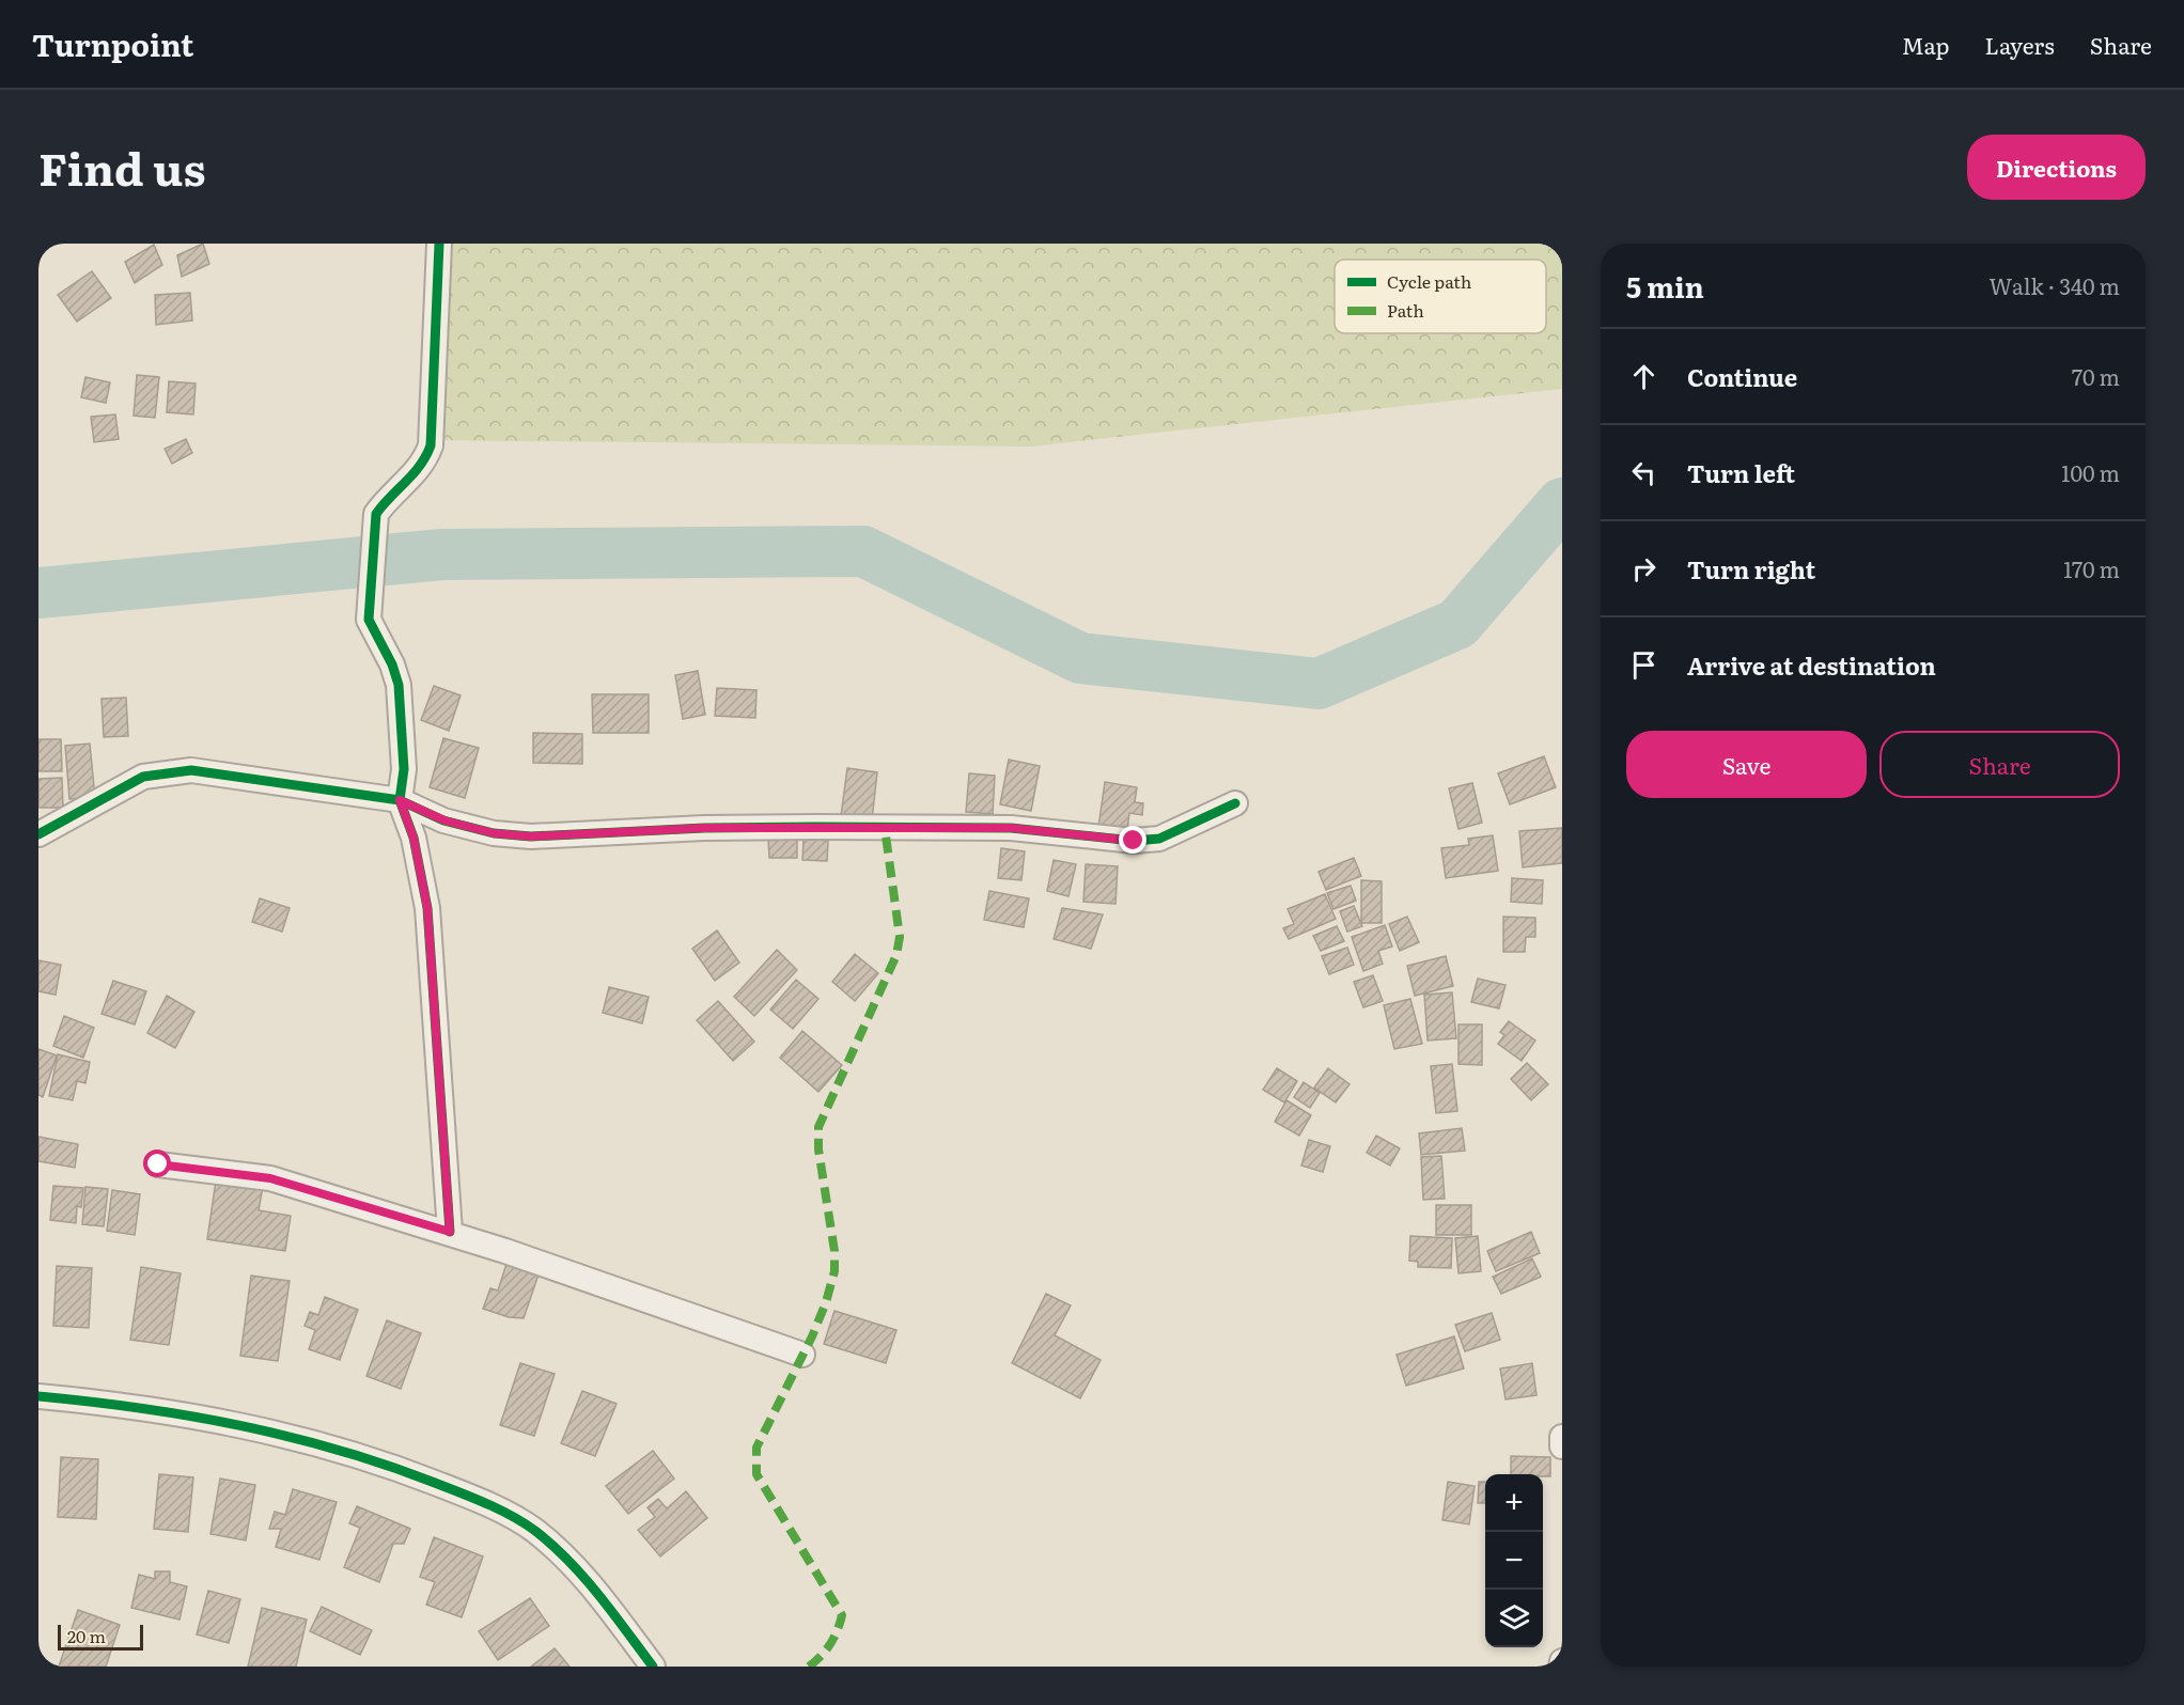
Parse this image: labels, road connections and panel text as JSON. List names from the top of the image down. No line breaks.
{"legend":["Cycle path","Path"],"scale_bar":"20 m","page":{"header":"Turnpoint","nav":["Map","Layers","Share"],"title":"Find us","buttons":["Directions",["Save","Share"]],"heading":["5 min","Walk · 340 m"],"list":[["Continue","70 m"],["Turn left","100 m"],["Turn right","170 m"],"Arrive at destination"],"map_buttons":["+","−"],"scale":"20 m"}}
